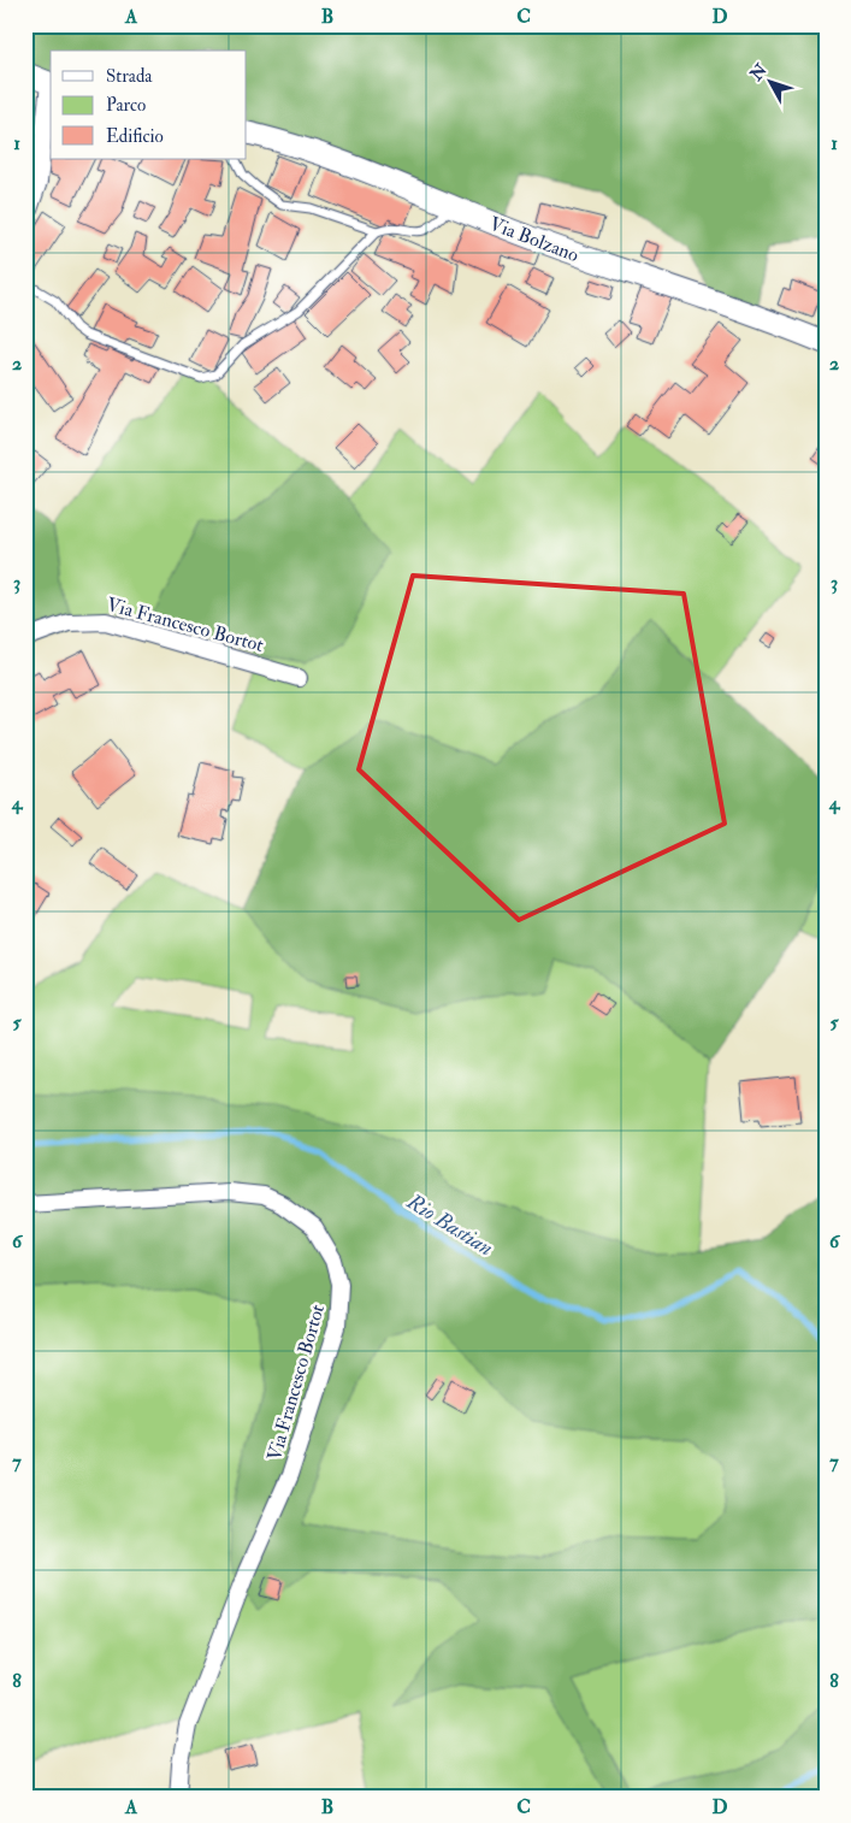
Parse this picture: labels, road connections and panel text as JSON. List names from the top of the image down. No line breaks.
{"streets":{"street":["Via Bolzano","Via Francesco Bortot"]},"water":["Rio Bastian"],"legend":["Strada","Parco","Edificio"],"north":"top left","grid":{"columns":["A","B","C","D"],"rows":["1","2","3","4","5","6","7","8"]}}
